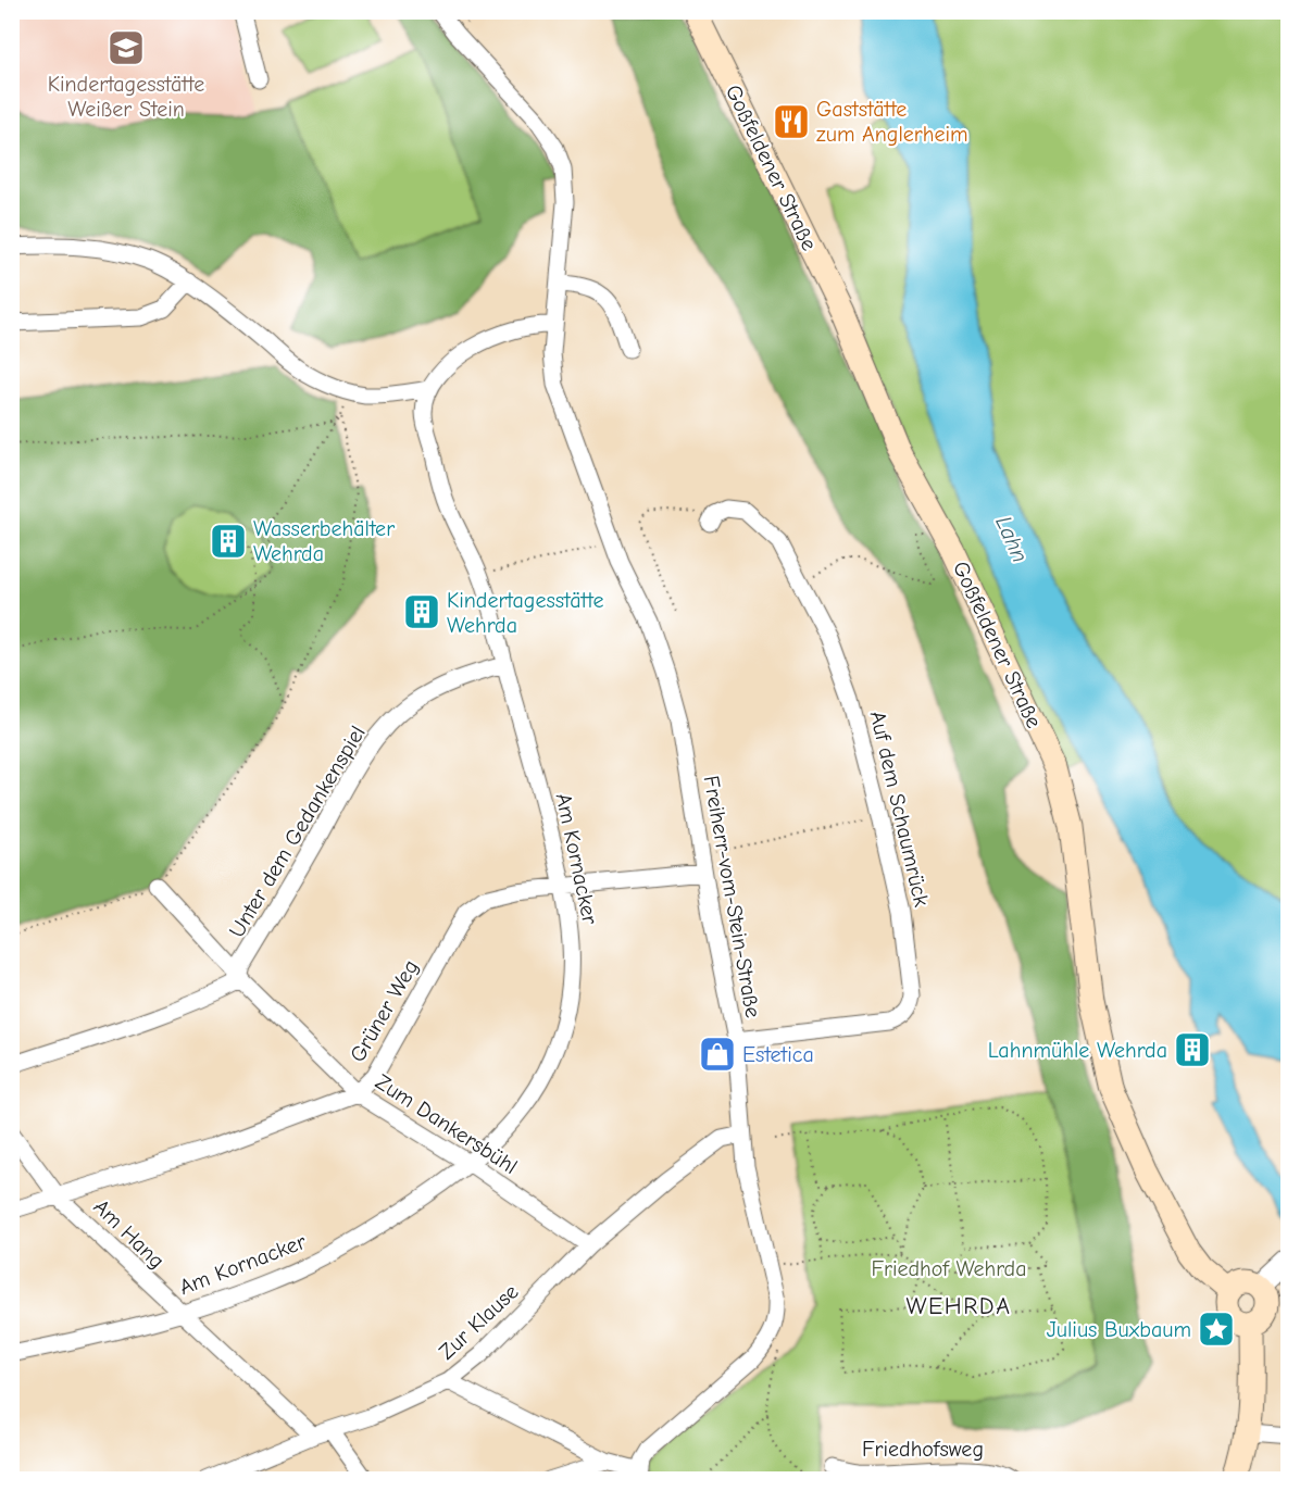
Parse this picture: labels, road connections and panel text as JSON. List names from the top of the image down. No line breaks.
{"streets":{"main road":["Goßfeldener Straße"],"street":["Auf dem Schaumrück","Unter dem Gedankenspiel","Am Kornacker","Freiherr-vom-Stein-Straße","Grüner Weg","Zum Dankersbühl","Am Hang","Zur Klause","Friedhofsweg"]},"crossings":[["Auf dem Schaumrück","Freiherr-vom-Stein-Straße"],["Unter dem Gedankenspiel","Am Kornacker"],["Unter dem Gedankenspiel","Zum Dankersbühl"],["Am Kornacker","Grüner Weg"],["Am Kornacker","Zum Dankersbühl"],["Am Kornacker","Am Hang"],["Freiherr-vom-Stein-Straße","Grüner Weg"],["Freiherr-vom-Stein-Straße","Zur Klause"],["Grüner Weg","Zum Dankersbühl"],["Grüner Weg","Am Hang"],["Zum Dankersbühl","Zur Klause"],["Am Hang","Zur Klause"]],"districts":["WEHRDA"],"water":["Lahn"],"parks":["Friedhof Wehrda"],"places":{"school or university":["Kindertagesstätte Weißer Stein"],"restaurant":["Gaststätte zum Anglerheim"],"building":["Wasserbehälter Wehrda","Kindertagesstätte Wehrda","Lahnmühle Wehrda"],"shop":["Estetica"],"place":["Julius Buxbaum"]}}
